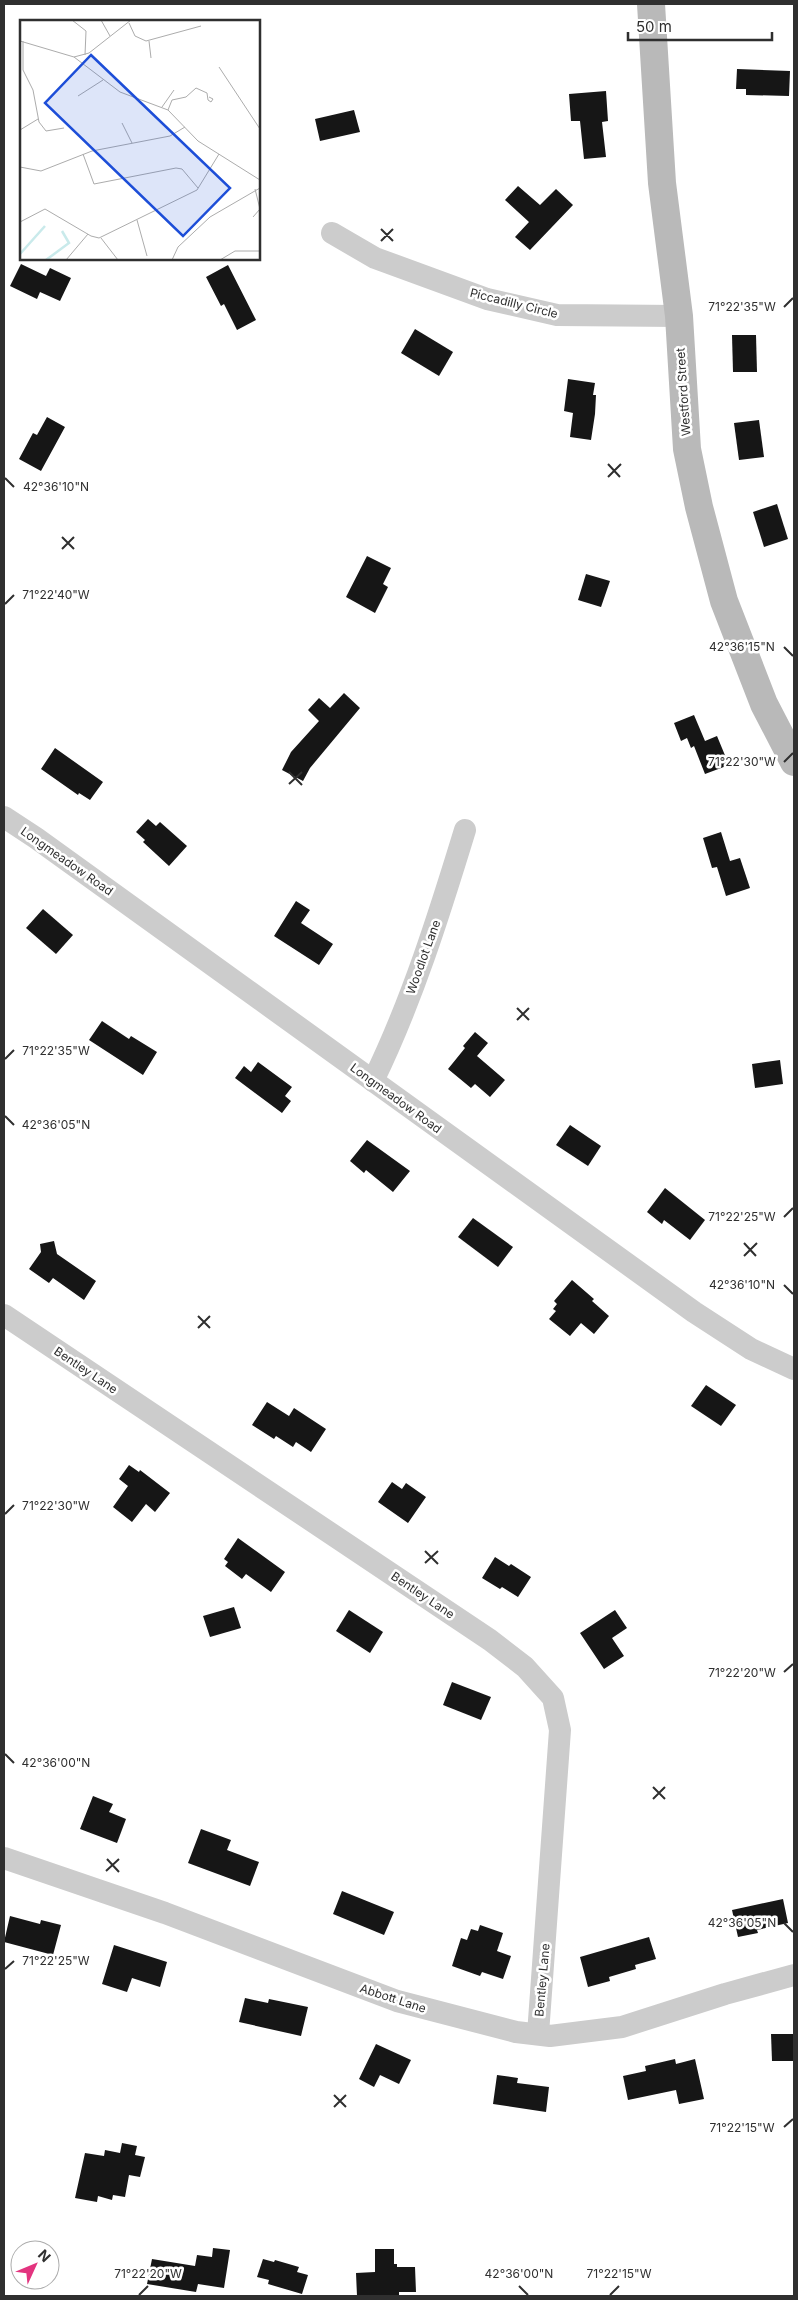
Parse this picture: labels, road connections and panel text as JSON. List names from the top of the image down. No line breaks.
{"streets":{"main road":["Westford Street"],"street":["Piccadilly Circle","Longmeadow Road","Woodlot Lane","Bentley Lane","Abbott Lane"]},"crossings":[["Piccadilly Circle","Westford Street"],["Longmeadow Road","Woodlot Lane"],["Bentley Lane","Abbott Lane"]],"scale_bar":"50 m","north":"top right","coordinates":["71°22'35\"W","42°36'10\"N","71°22'40\"W","42°36'15\"N","71°22'30\"W","42°36'05\"N","71°22'25\"W","71°22'20\"W","42°36'00\"N","71°22'15\"W"]}
